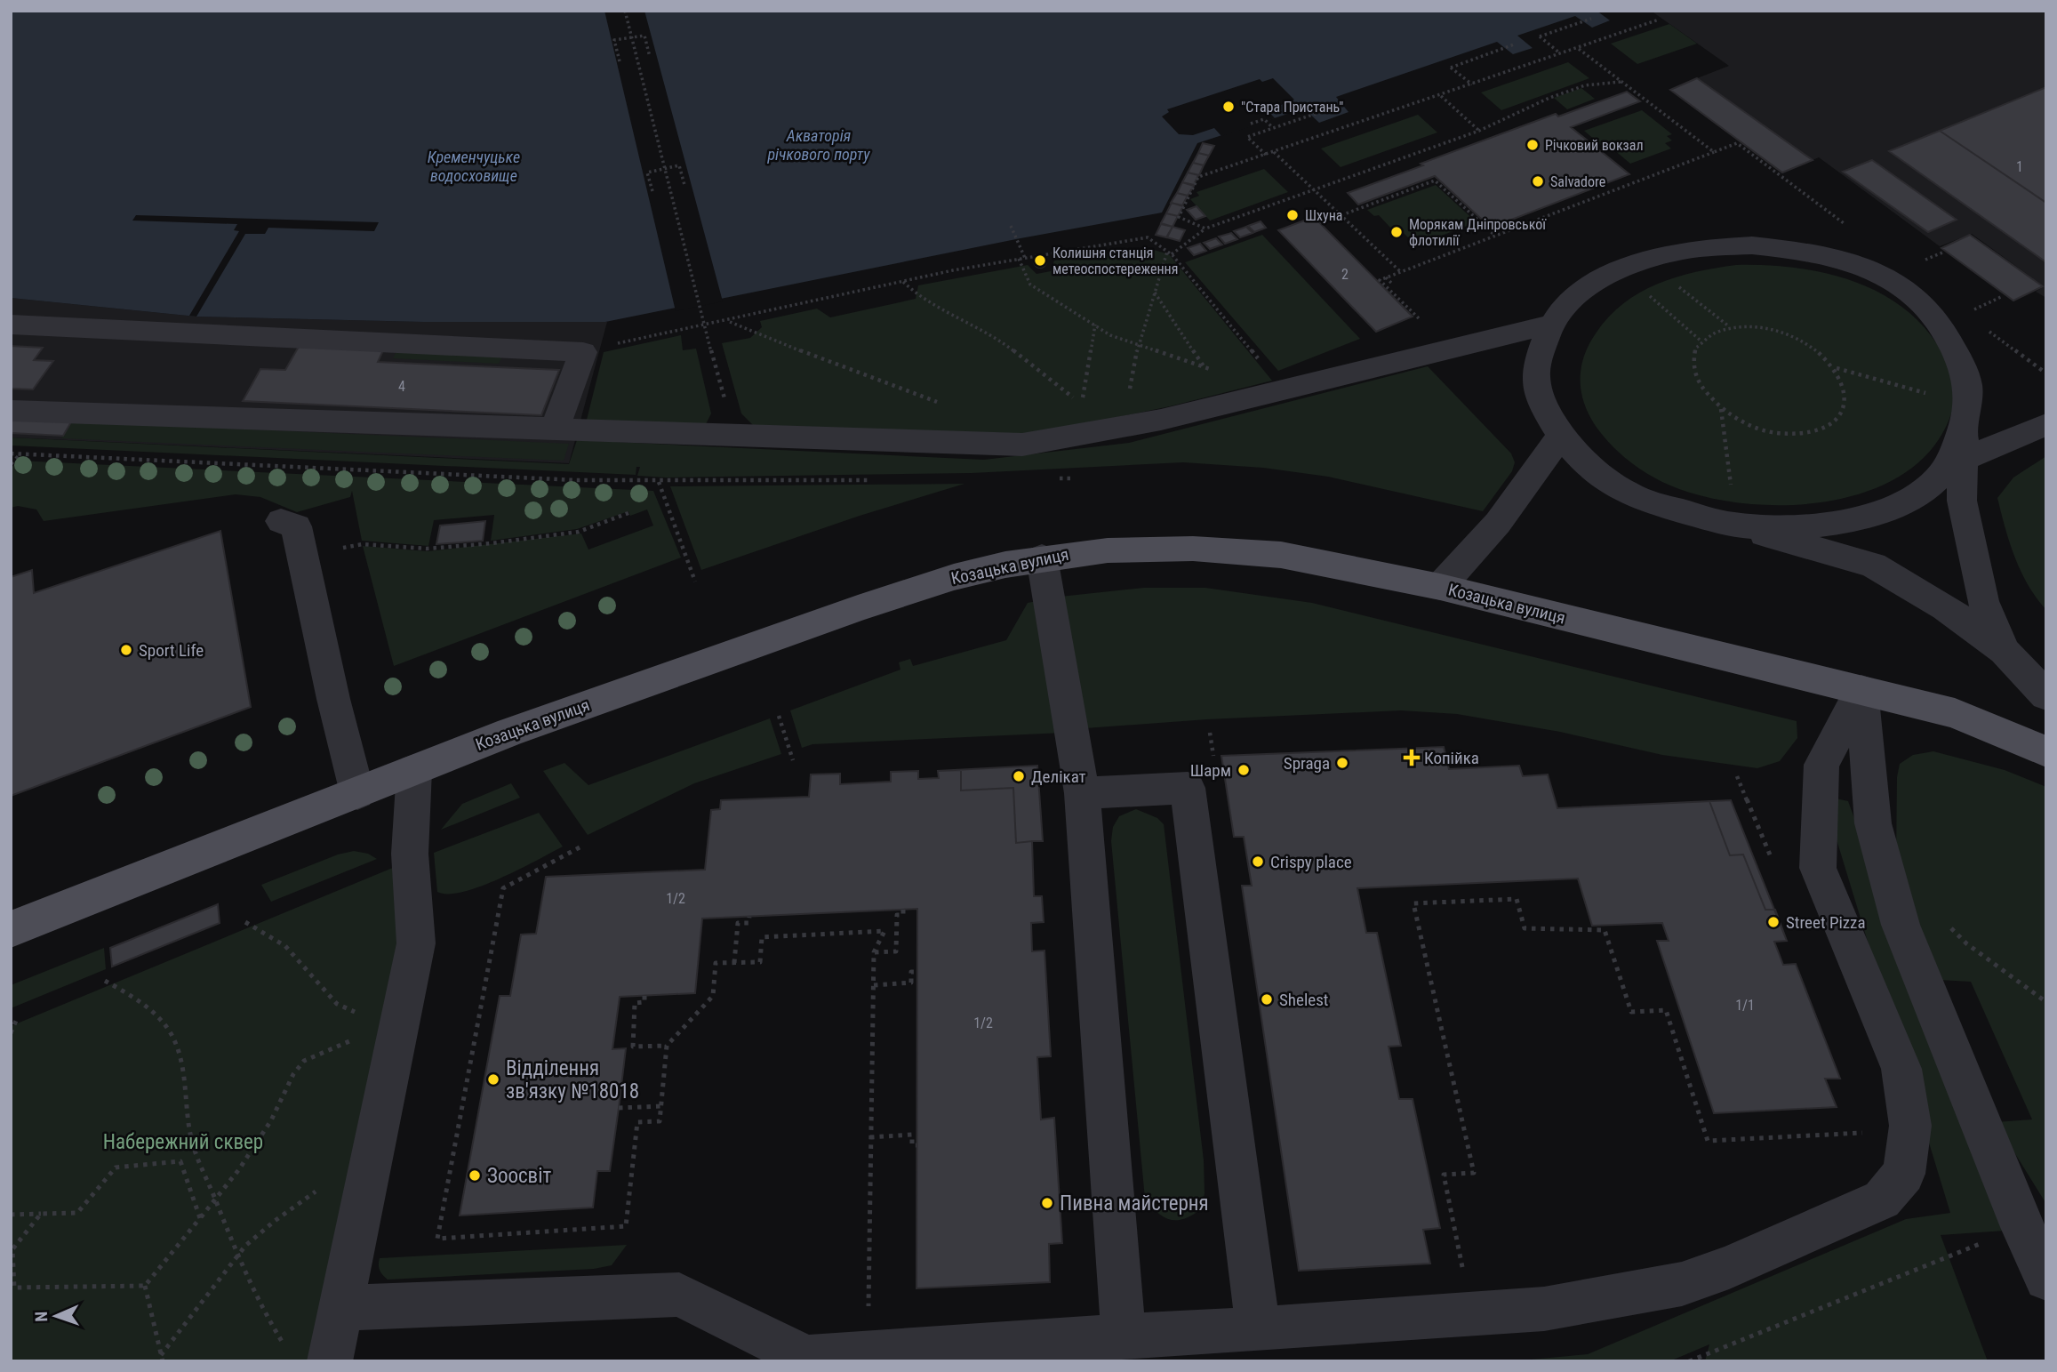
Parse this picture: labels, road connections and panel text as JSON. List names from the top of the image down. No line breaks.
{"streets":{"main road":["Козацька вулиця"]},"water":["Акваторія річкового порту","Кременчуцьке водосховище"],"parks":["Набережний сквер"],"places":{"other":["\"Стара Пристань\"","Річковий вокзал","Salvadore","Шхуна","Морякам Дніпровської флотилії","Колишня станція метеоспостереження","Sport Life","Spraga","Шарм","Делікат","Crispy place","Street Pizza","Shelest","Відділення зв'язку №18018","Зоосвіт","Пивна майстерня"],"health":["Копійка"]},"house_numbers":["1","2","4","1/2","1/1","1/2"],"north":"left"}
